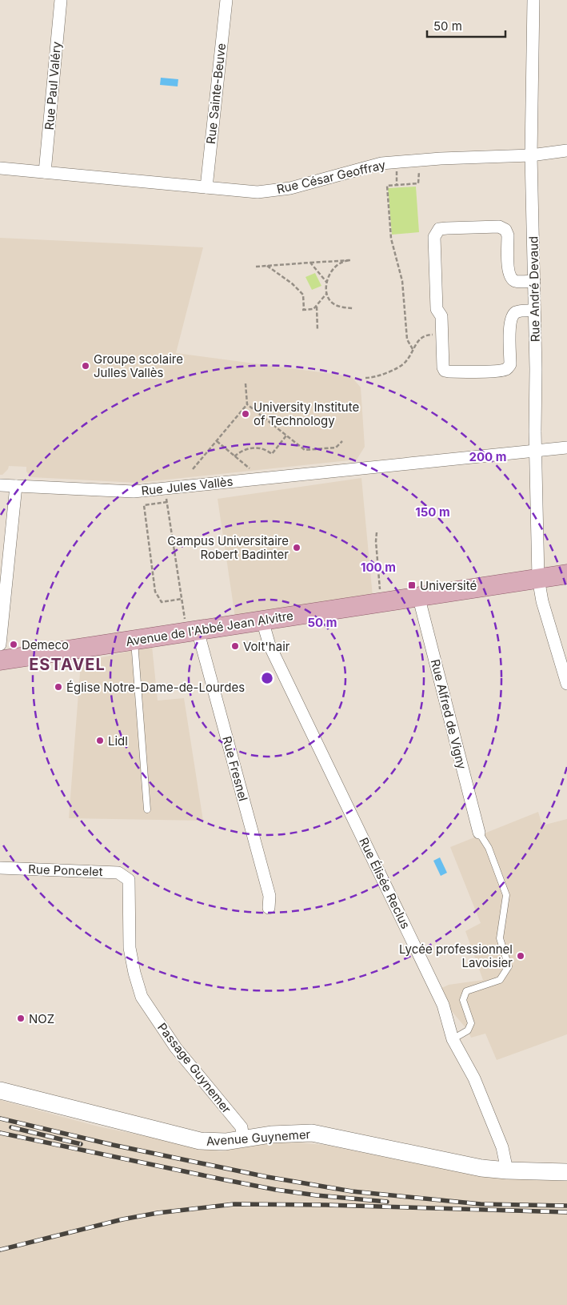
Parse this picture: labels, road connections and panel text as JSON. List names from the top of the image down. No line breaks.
{"streets":{"main road":["Avenue de l'Abbé Jean Alvitre","Avenue Guynemer"],"street":["Rue Paul Valéry","Rue Sainte-Beuve","Rue César Geoffray","Rue André Devaud","Rue Jules Vallès","Rue Alfred de Vigny","Rue Fresnel","Rue Poncelet","Rue Élisée Reclus","Passage Guynemer"]},"crossings":[["Rue Paul Valéry","Rue César Geoffray"],["Rue Sainte-Beuve","Rue César Geoffray"],["Rue César Geoffray","Rue André Devaud"],["Rue André Devaud","Rue Jules Vallès"],["Rue André Devaud","Avenue de l'Abbé Jean Alvitre"],["Avenue de l'Abbé Jean Alvitre","Rue Alfred de Vigny"],["Avenue de l'Abbé Jean Alvitre","Rue Fresnel"],["Avenue de l'Abbé Jean Alvitre","Rue Élisée Reclus"],["Rue Poncelet","Passage Guynemer"],["Rue Élisée Reclus","Avenue Guynemer"],["Passage Guynemer","Avenue Guynemer"]],"districts":["ESTAVEL"],"places":{"other":["Groupe scolaire Julles Vallès","University Institute of Technology","Campus Universitaire Robert Badinter","Demeco","Volt'hair","Église Notre-Dame-de-Lourdes","Lidl","Lycée professionnel Lavoisier","NOZ"],"transit":["Université"]},"scale_bar":"50 m","rings":["200 m","150 m","100 m","50 m"]}
